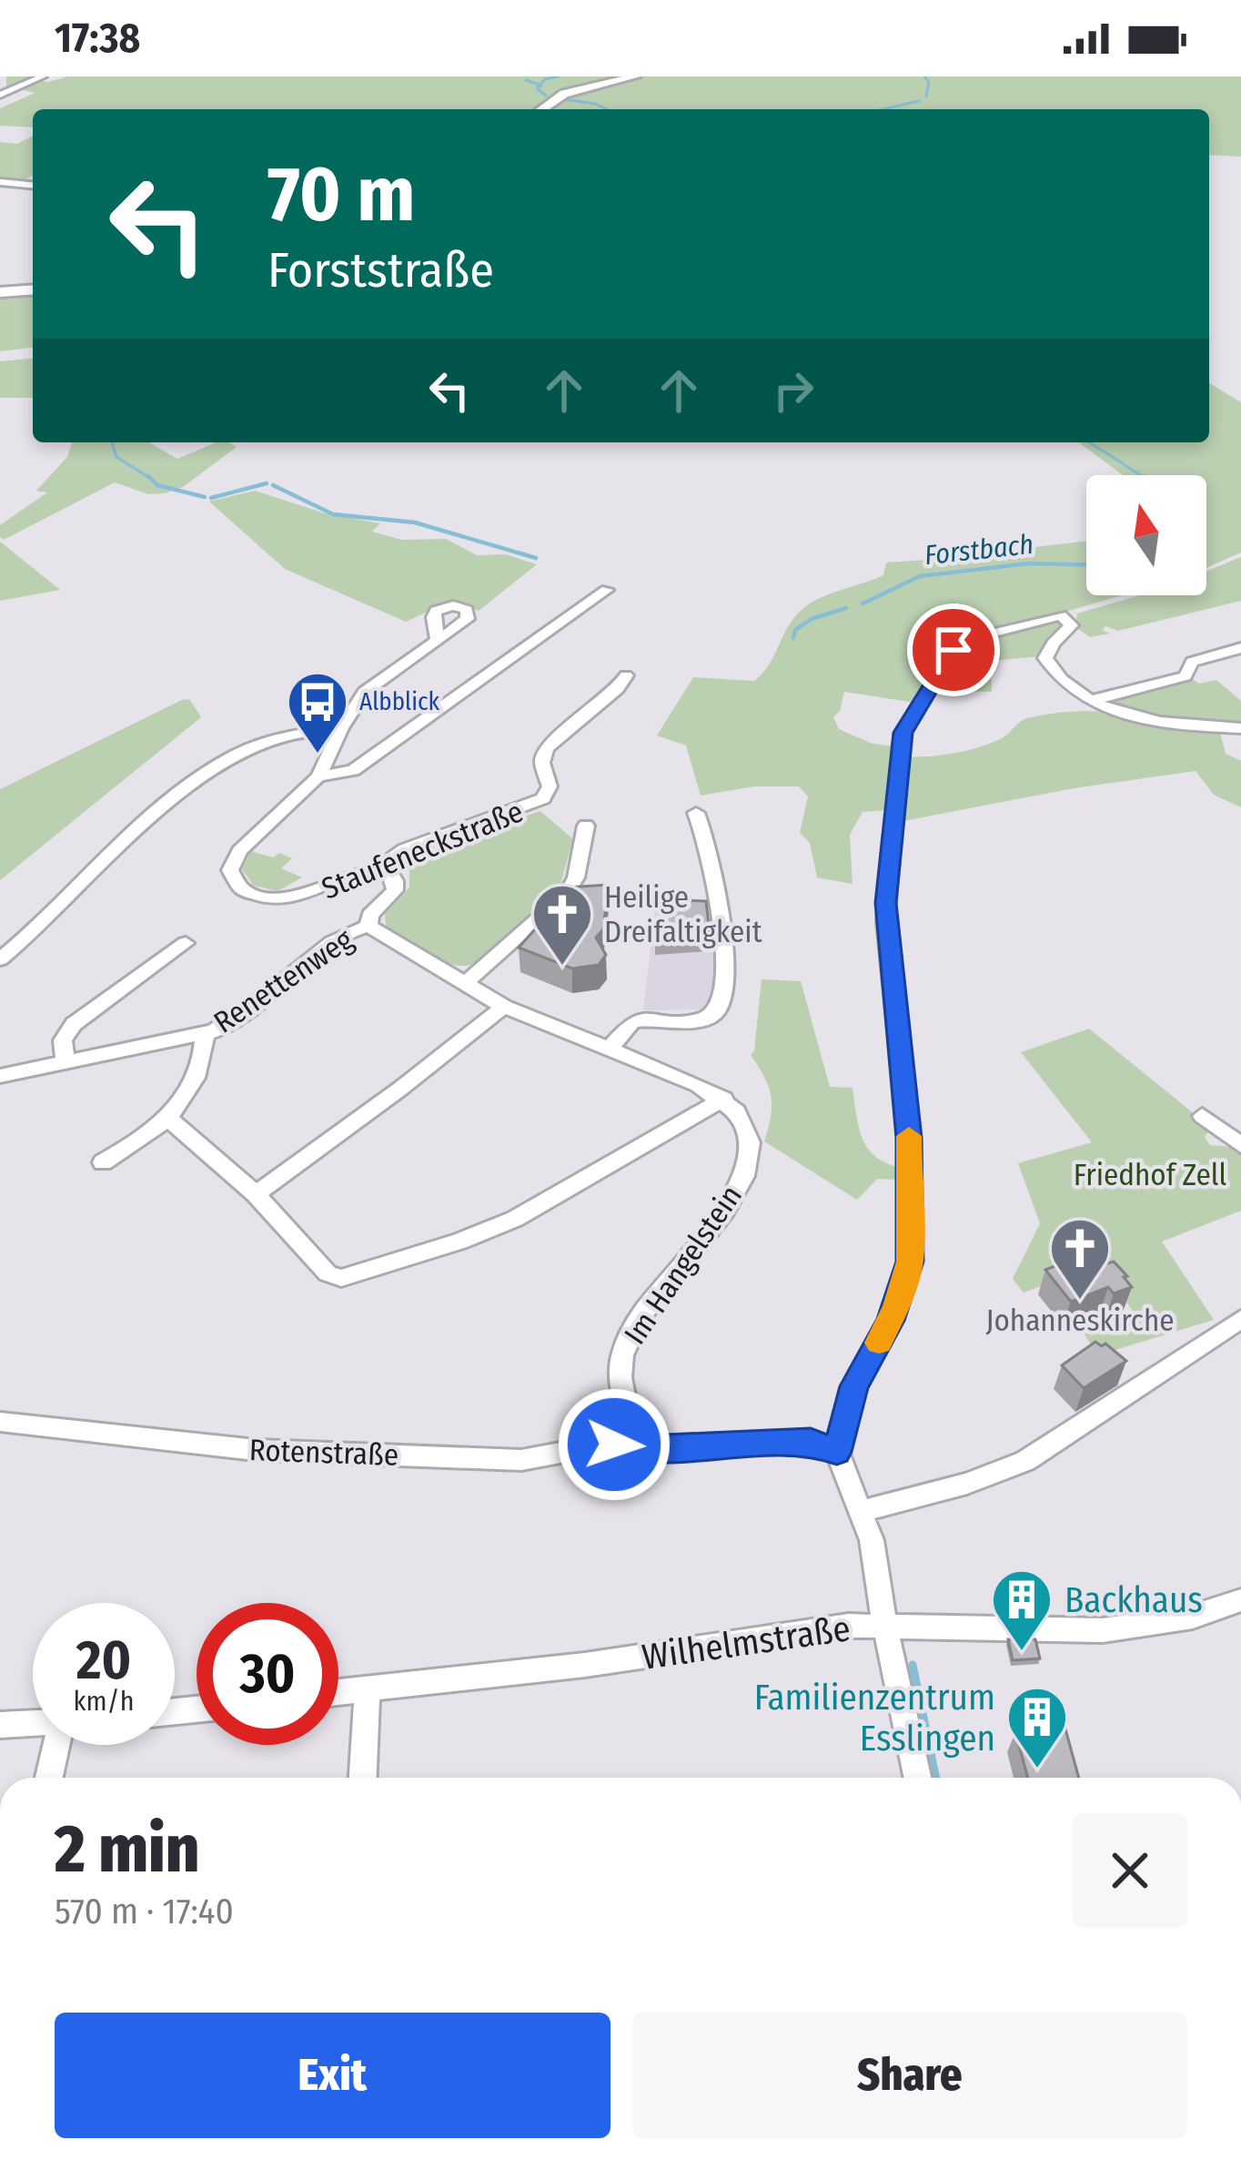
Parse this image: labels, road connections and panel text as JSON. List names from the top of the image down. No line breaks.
{"streets":{"street":["Staufeneckstraße","Renettenweg","Im Hangelstein","Rotenstraße","Wilhelmstraße"]},"crossings":[["Staufeneckstraße","Renettenweg"],["Im Hangelstein","Rotenstraße"]],"water":["Forstbach"],"parks":["Friedhof Zell"],"places":{"bus stop":["Albblick"],"church":["Heilige Dreifaltigkeit","Johanneskirche"],"building":["Backhaus","Familienzentrum Esslingen"]},"north":"top","page":{"status":"17:38","turn":["70 m","Forststraße"],"speed":"20 km/h","limit":"30","heading":["2 min","570 m · 17:40"],"buttons":["Exit","Share"]}}
